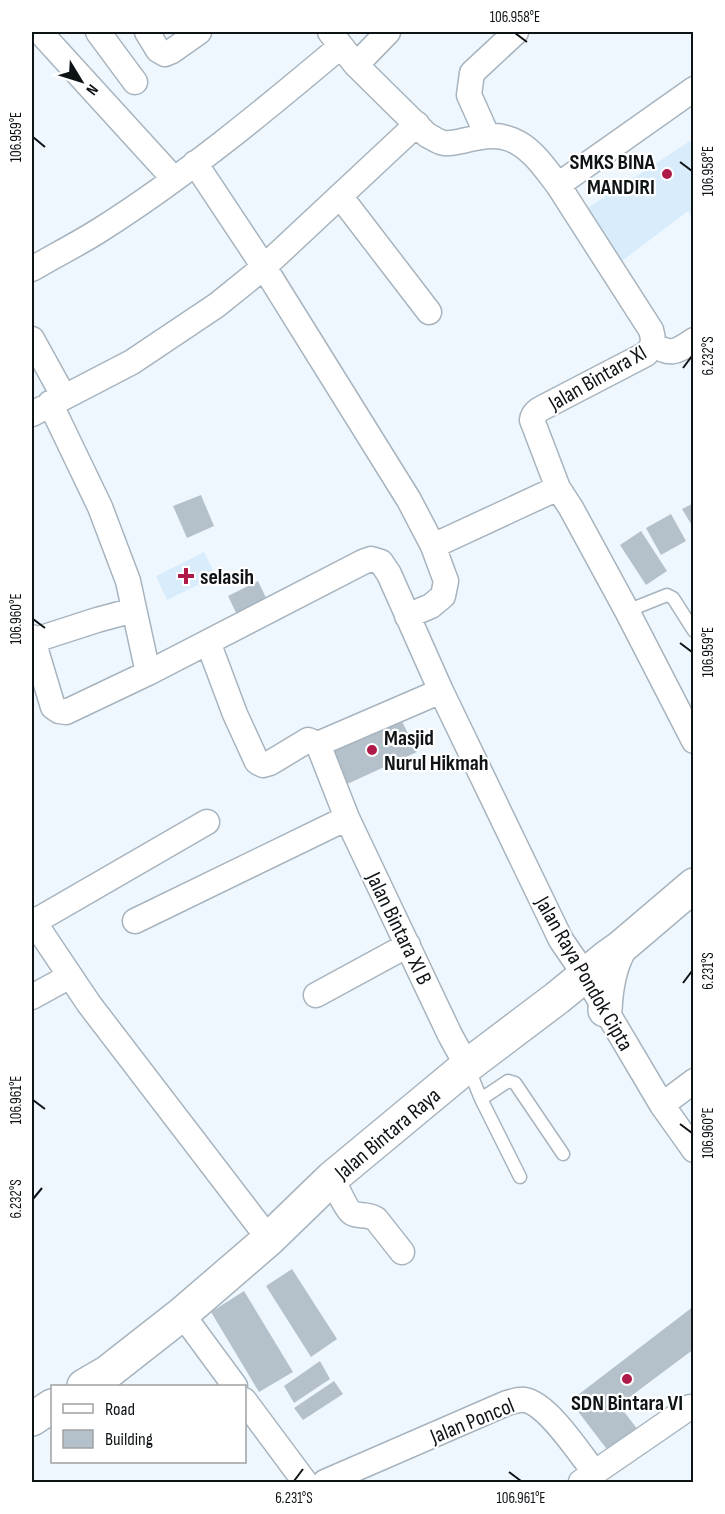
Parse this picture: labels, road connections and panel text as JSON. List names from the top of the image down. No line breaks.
{"streets":{"main road":["Jalan Bintara Raya"],"street":["Jalan Bintara XI","Jalan Bintara XI B","Jalan Raya Pondok Cipta","Jalan Poncol"]},"crossings":[["Jalan Bintara XI B","Jalan Bintara Raya"],["Jalan Raya Pondok Cipta","Jalan Bintara Raya"]],"places":{"other":["SMKS BINA MANDIRI","Masjid Nurul Hikmah","SDN Bintara VI"],"health":["selasih"]},"legend":["Road","Building"],"north":"bottom right","coordinates":["106.958°E","106.959°E","6.232°S","106.960°E","6.231°S","106.961°E"]}
